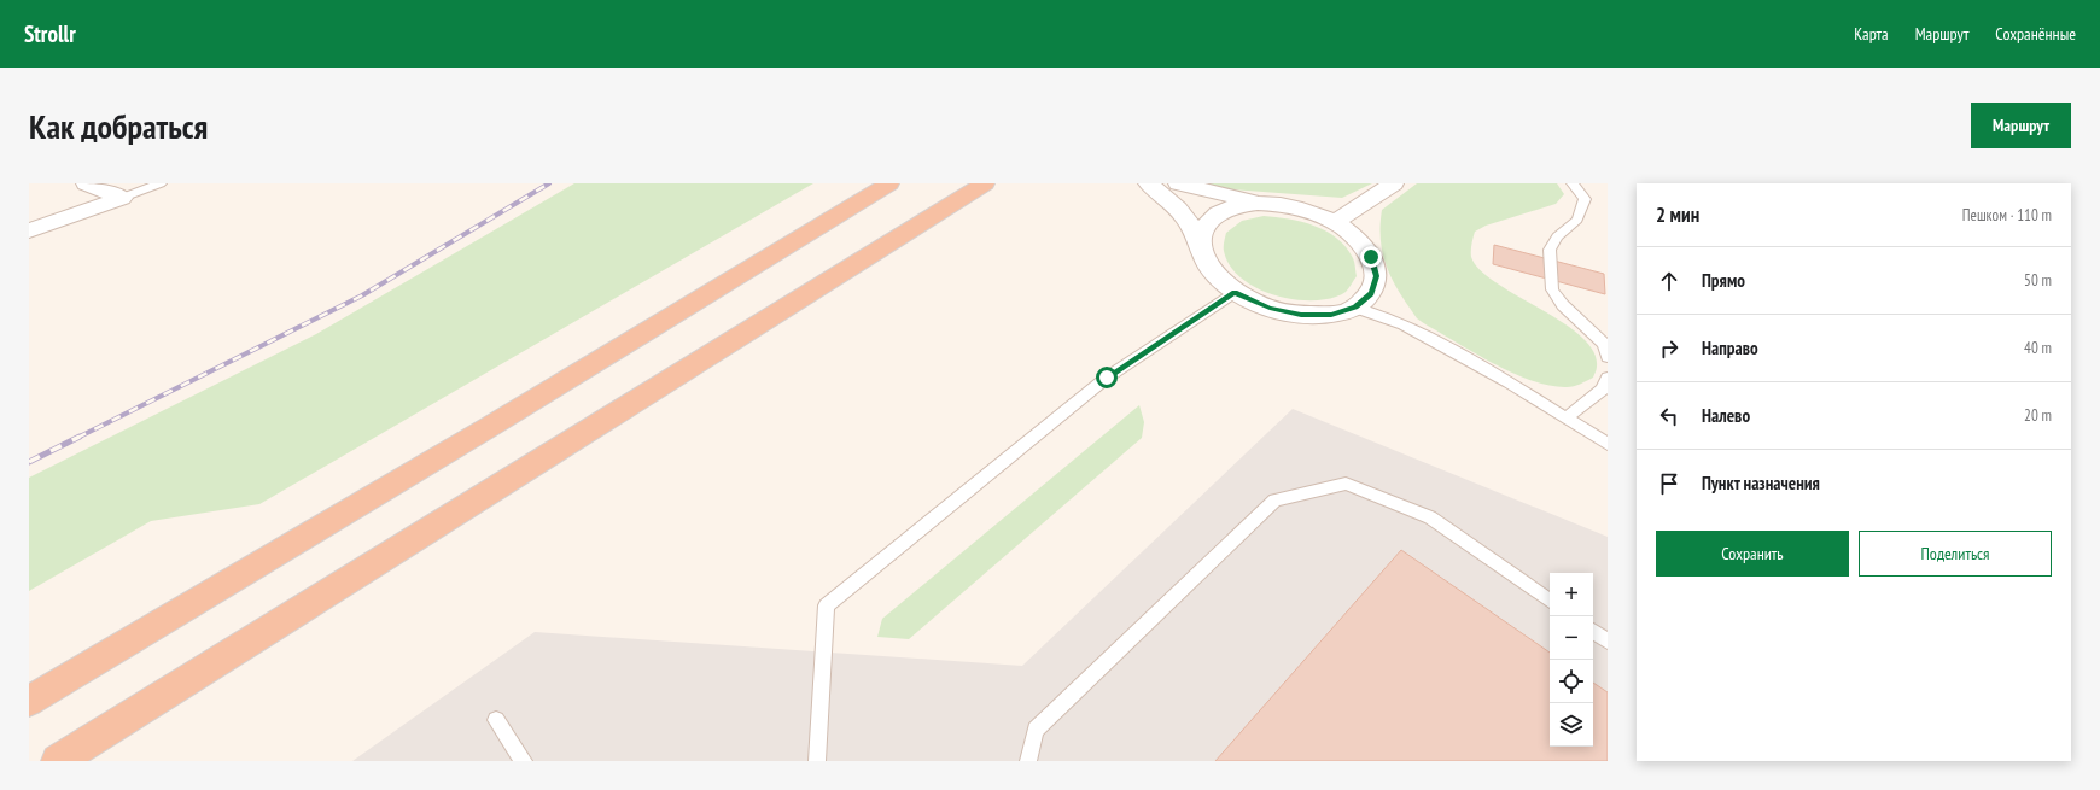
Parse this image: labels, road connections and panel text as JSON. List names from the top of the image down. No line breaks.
{"page":{"header":"Strollr","nav":["Карта","Маршрут","Сохранённые"],"buttons":["Маршрут",["Сохранить","Поделиться"]],"title":"Как добраться","heading":["2 мин","Пешком · 110 m"],"list":[["Прямо","50 m"],["Направо","40 m"],["Налево","20 m"],"Пункт назначения"],"map_buttons":["+","−"]}}
